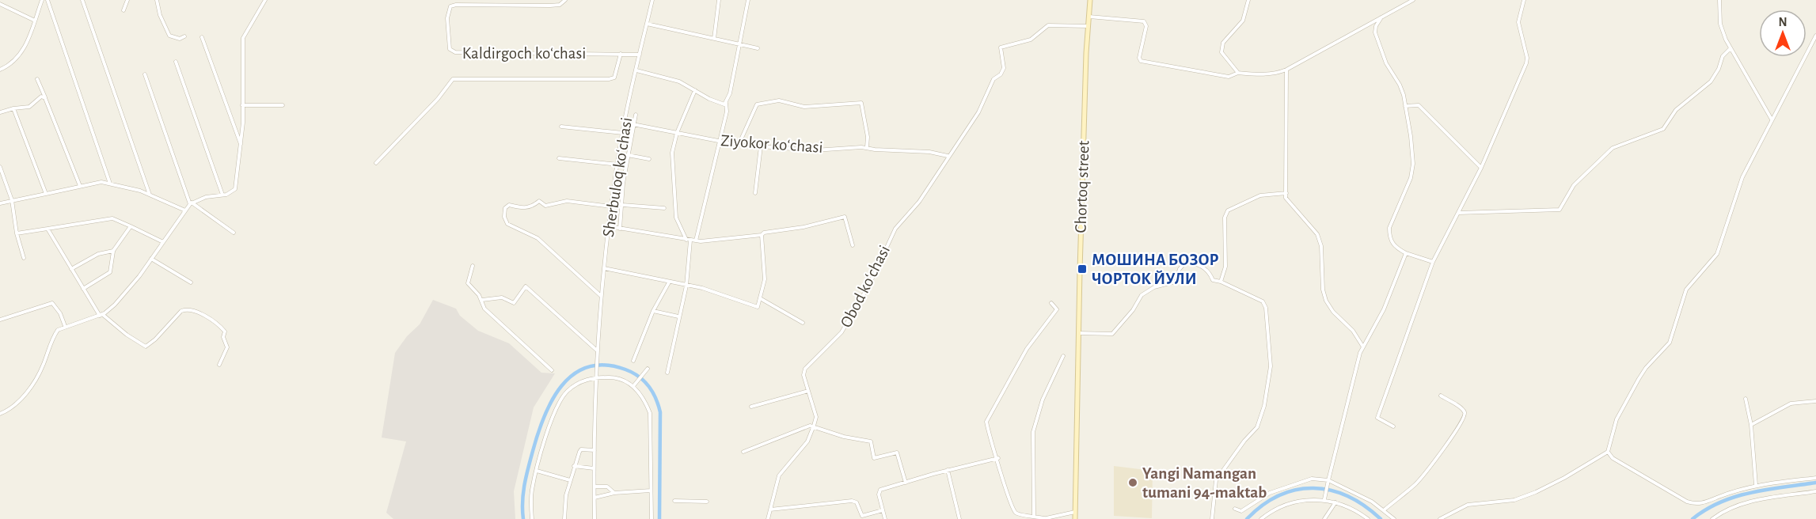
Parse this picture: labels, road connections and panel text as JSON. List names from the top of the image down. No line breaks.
{"streets":{"main road":["Chortoq street"],"street":["Kaldirgoch koʻchasi","Ziyokor koʻchasi","Sherbuloq koʻchasi","Obod koʻchasi"]},"crossings":[["Kaldirgoch koʻchasi","Sherbuloq koʻchasi"],["Ziyokor koʻchasi","Sherbuloq koʻchasi"],["Ziyokor koʻchasi","Obod koʻchasi"]],"places":{"transit":["МОШИНА БОЗОР ЧОРТОК ЙУЛИ"],"other":["Yangi Namangan tumani 94-maktab"]},"north":"top"}
